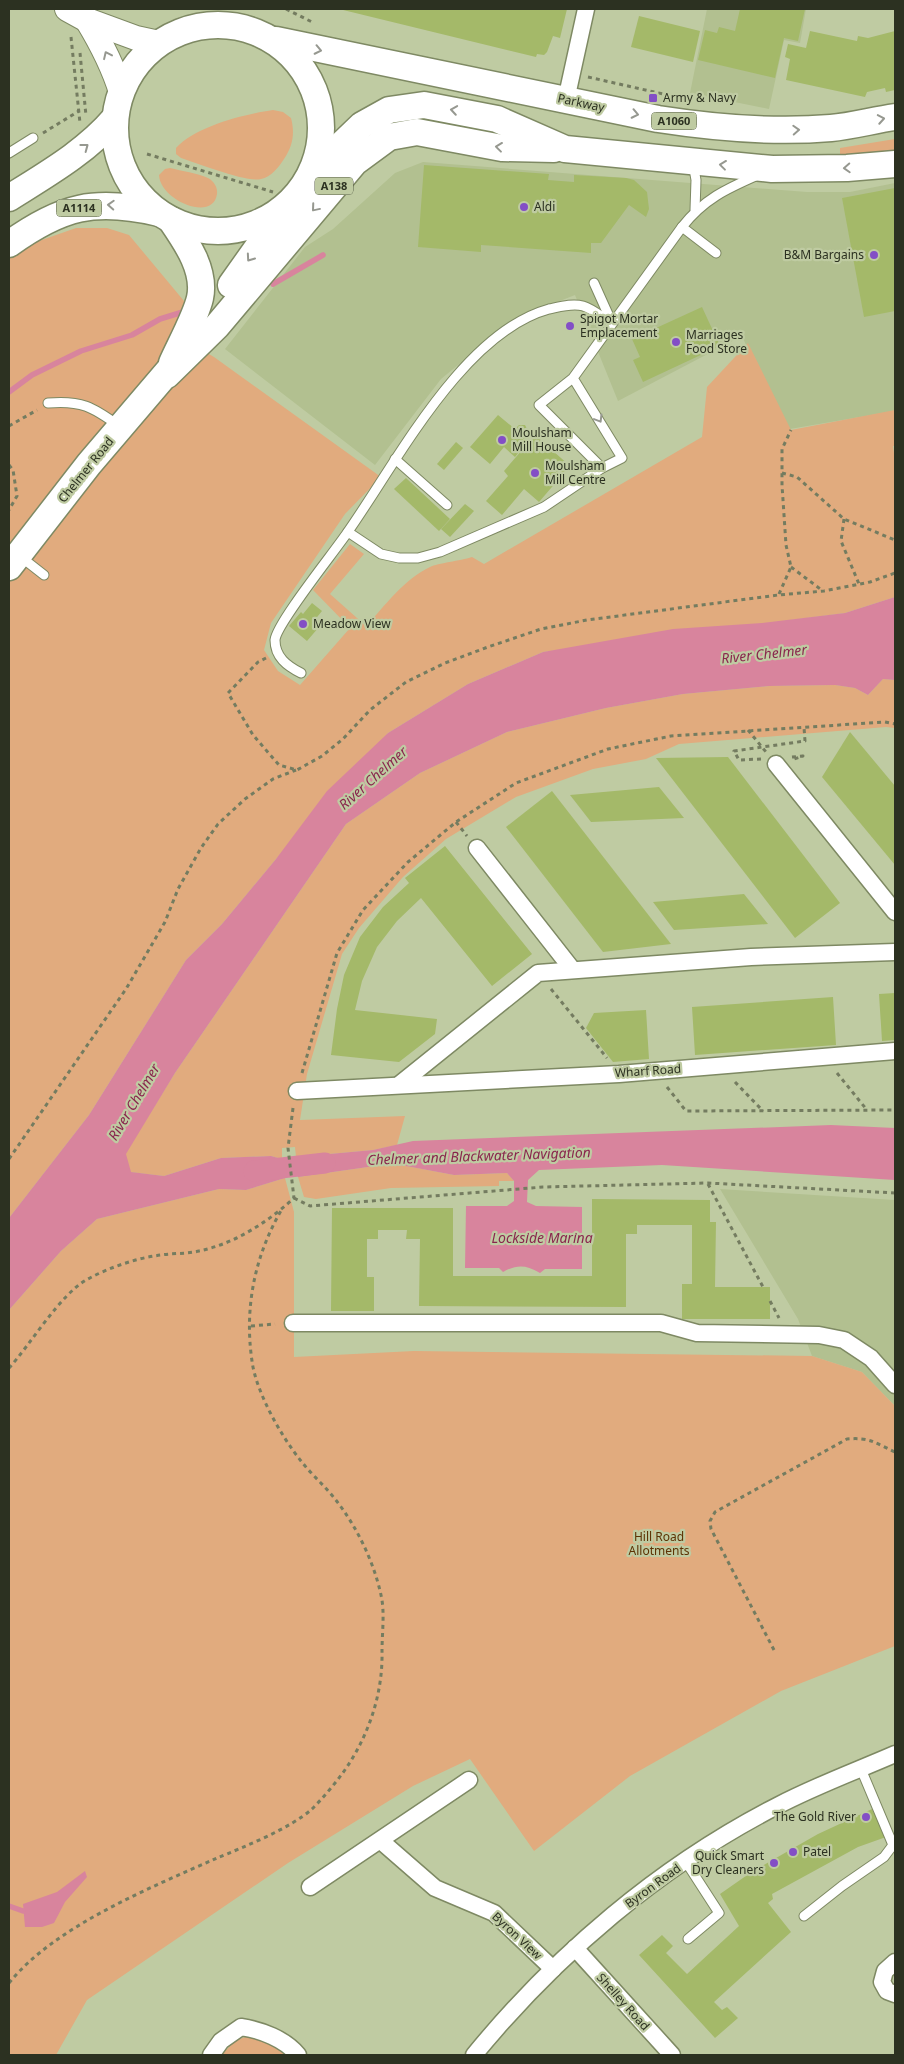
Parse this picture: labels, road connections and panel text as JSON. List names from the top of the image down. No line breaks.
{"streets":{"main road":["Parkway","A1060","A138","A1114","Chelmer Road"],"street":["Wharf Road","Byron Road","Byron View","Shelley Road"]},"crossings":[["Parkway","A1114"],["A138","Chelmer Road"],["A1114","Chelmer Road"],["Byron Road","Byron View"],["Byron Road","Shelley Road"]],"water":["River Chelmer","Chelmer and Blackwater Navigation","Lockside Marina"],"parks":["Hill Road Allotments"],"places":{"transit":["Army & Navy"],"other":["Aldi","B&M Bargains","Spigot Mortar Emplacement","Marriages Food Store","Moulsham Mill House","Moulsham Mill Centre","Meadow View","The Gold River","Patel","Quick Smart Dry Cleaners"]}}
